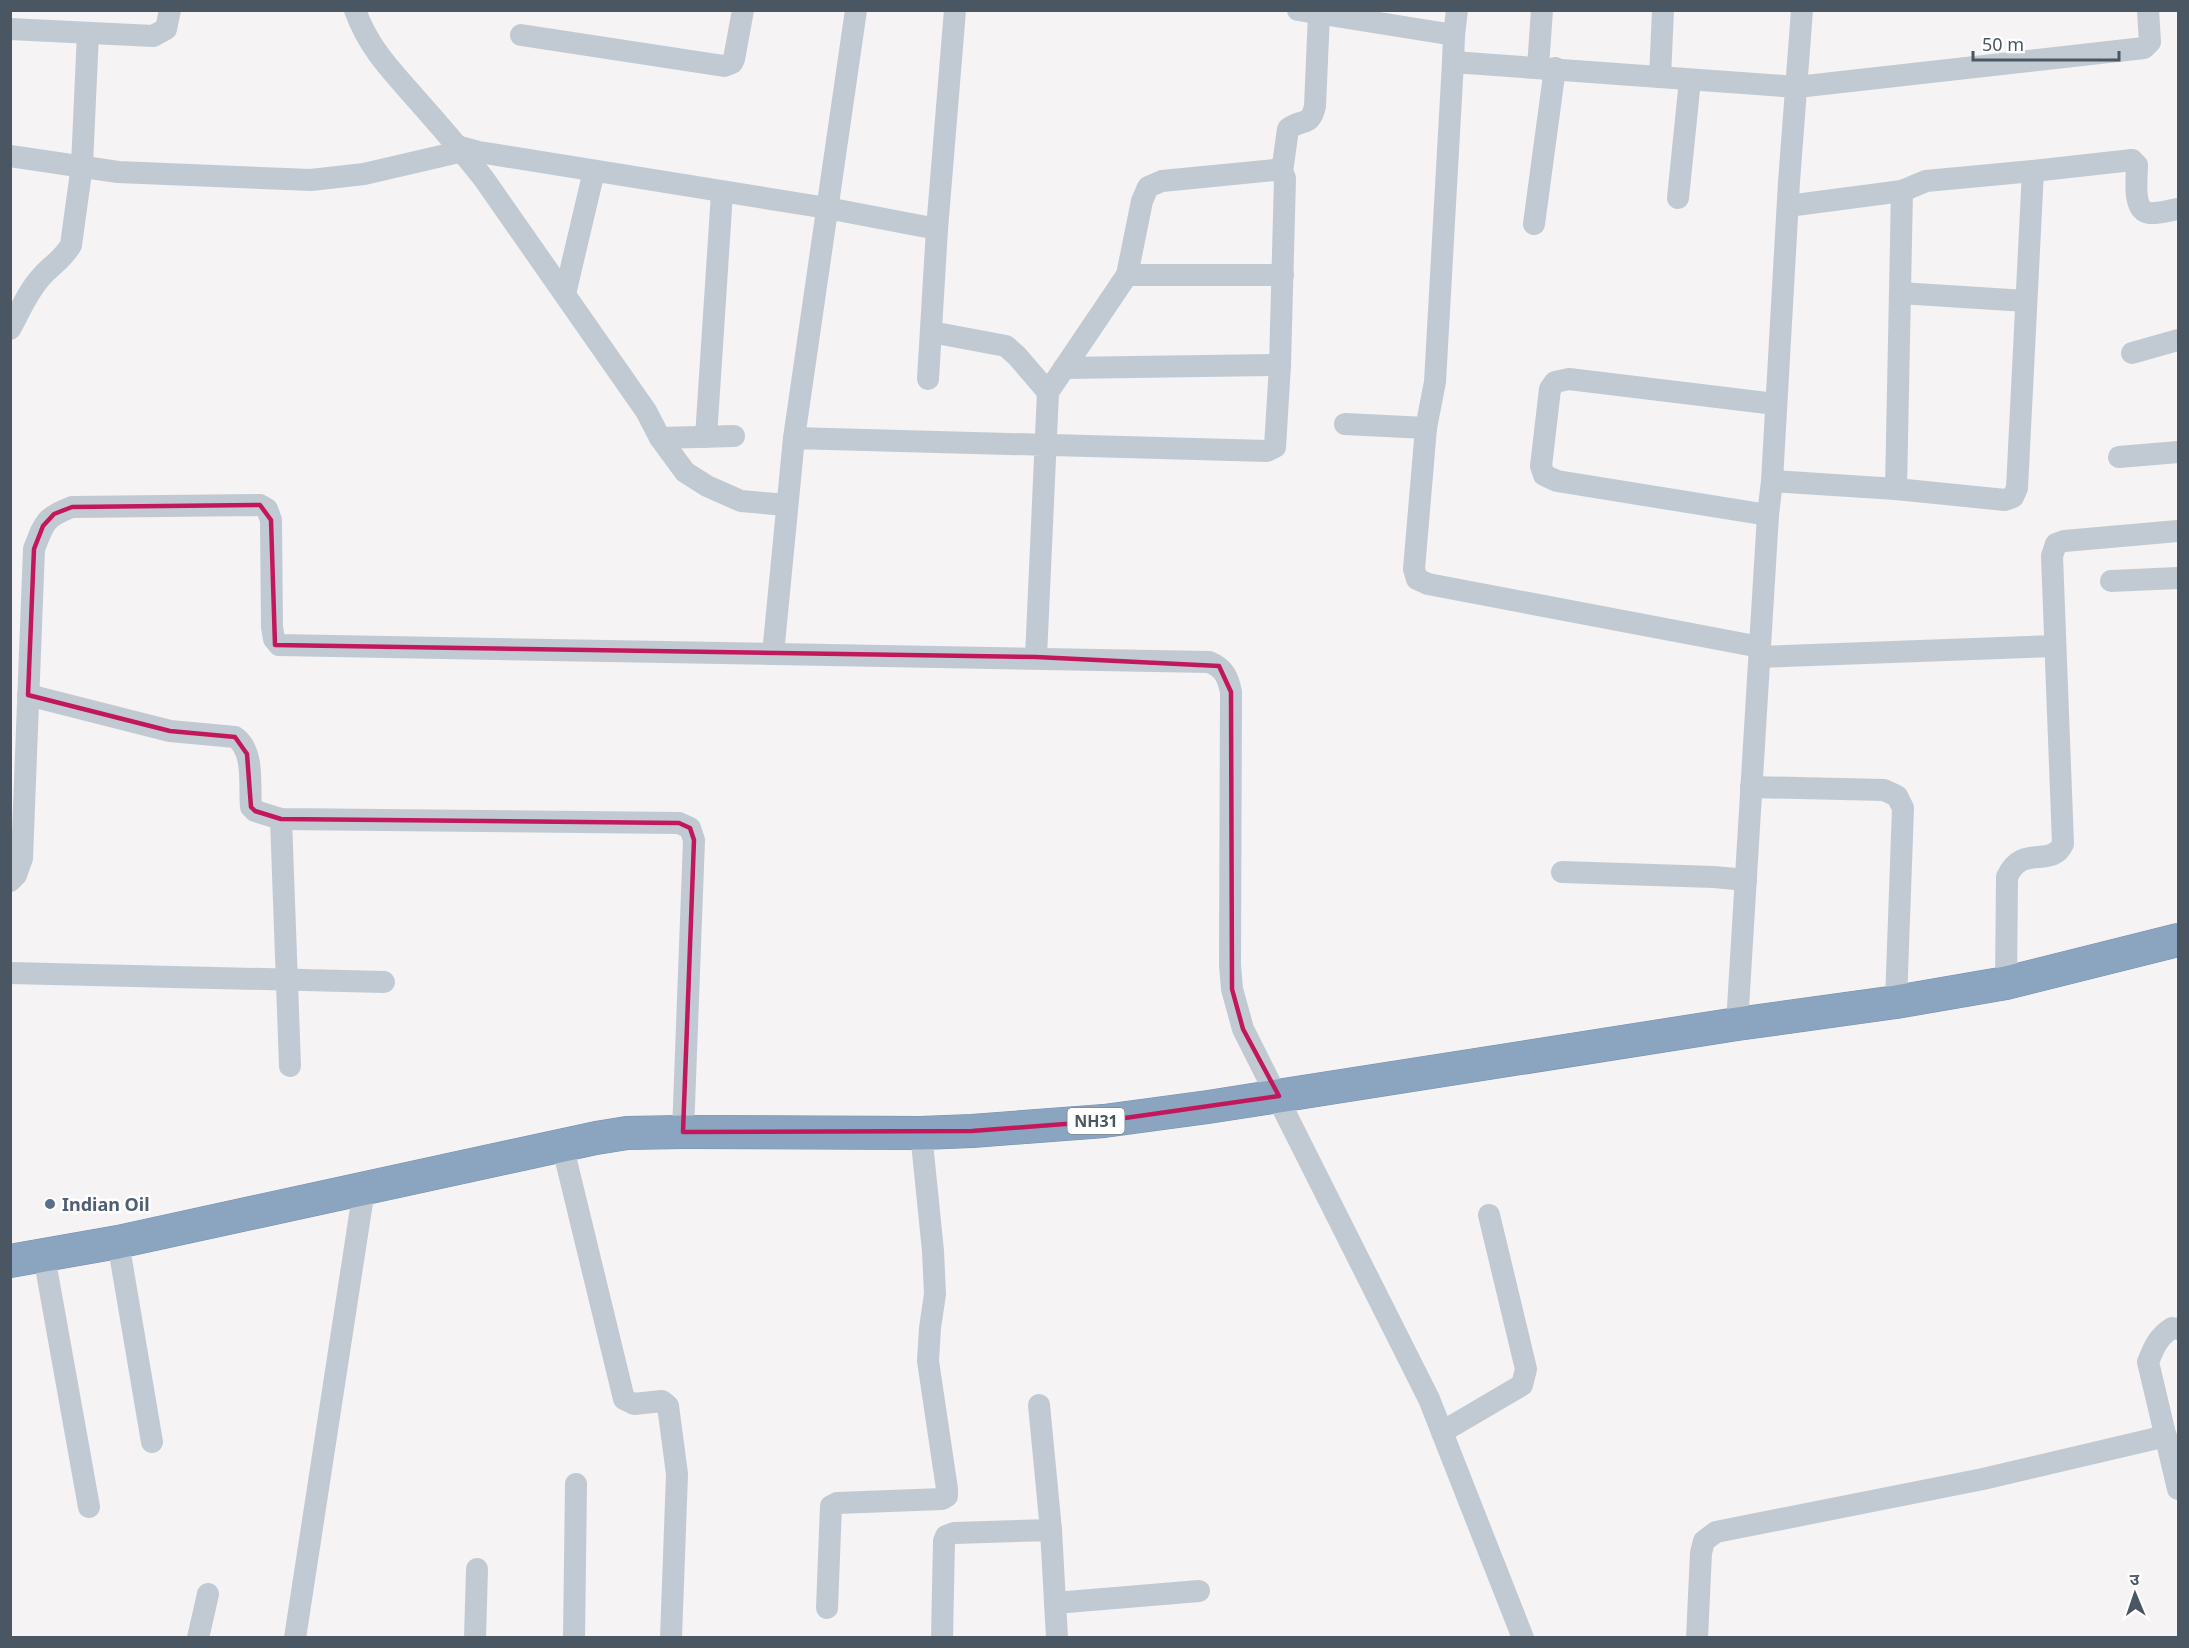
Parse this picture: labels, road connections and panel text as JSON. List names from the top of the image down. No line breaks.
{"streets":{"highway":["NH31"]},"places":["Indian Oil"],"scale_bar":"50 m","north":"top"}
